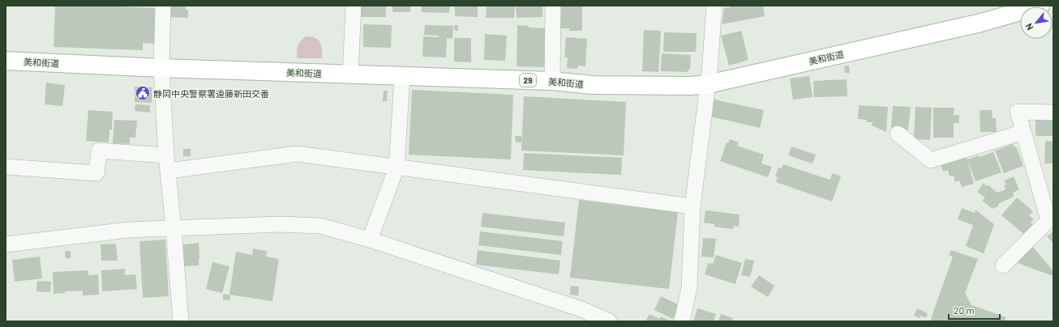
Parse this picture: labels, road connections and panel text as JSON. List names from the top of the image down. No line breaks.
{"streets":{"main road":["美和街道","29"]},"places":{"public building":["静岡中央警察署遠藤新田交番"]},"scale_bar":"20 m","north":"bottom left"}
